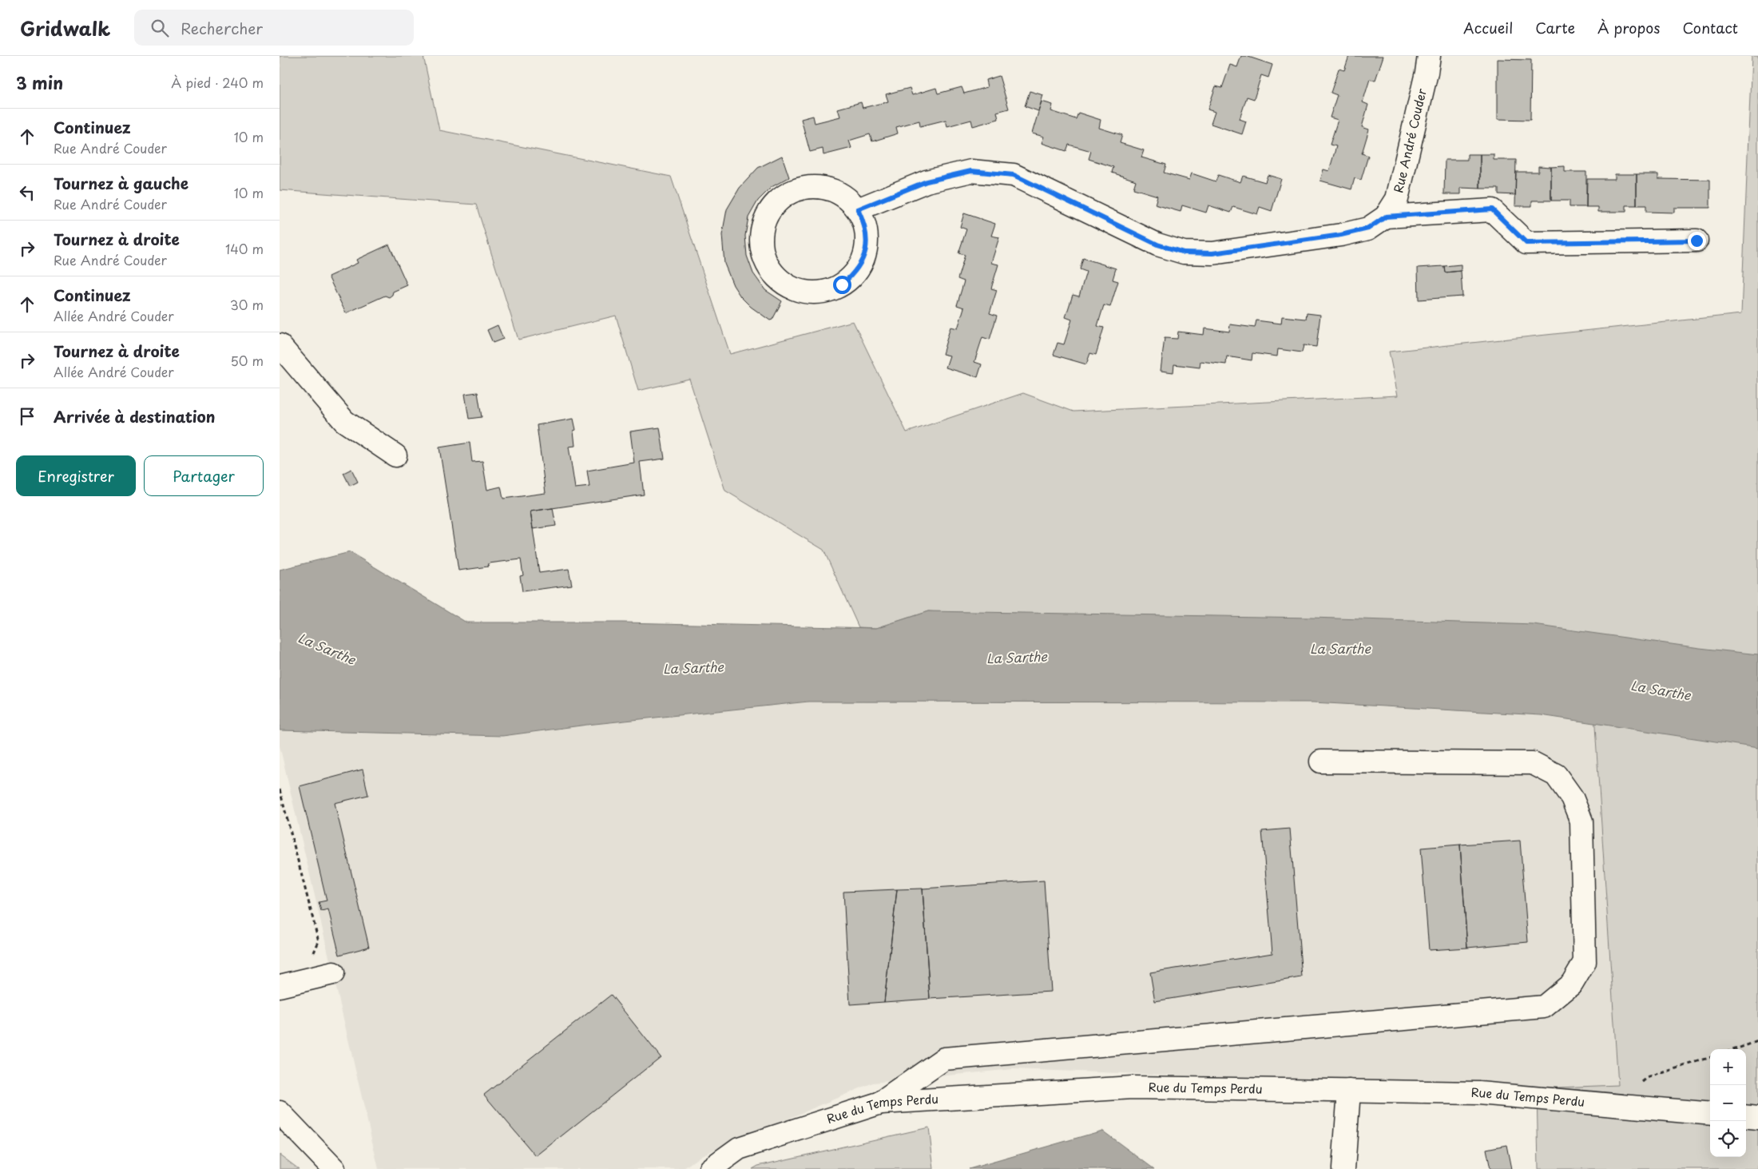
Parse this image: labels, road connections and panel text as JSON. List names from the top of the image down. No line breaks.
{"streets":{"street":["Rue André Couder","Rue du Temps Perdu"]},"water":["La Sarthe"],"page":{"header":"Gridwalk","search":"Rechercher","nav":["Accueil","Carte","À propos","Contact"],"heading":["3 min","À pied · 240 m"],"list":[["Continuez","Rue André Couder","10 m"],["Tournez à gauche","Rue André Couder","10 m"],["Tournez à droite","Rue André Couder","140 m"],["Continuez","Allée André Couder","30 m"],["Tournez à droite","Allée André Couder","50 m"],"Arrivée à destination"],"buttons":["Enregistrer","Partager"],"map_buttons":["+","−"]}}
